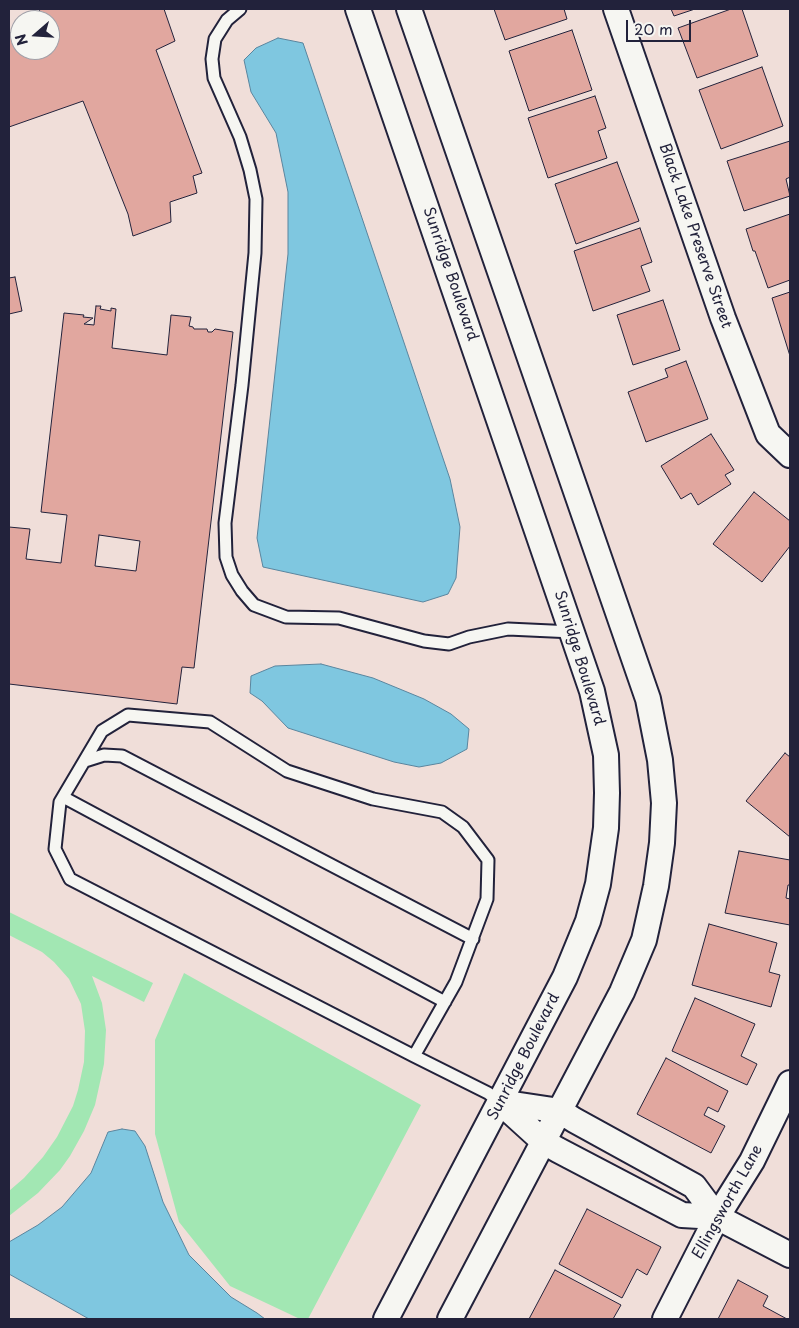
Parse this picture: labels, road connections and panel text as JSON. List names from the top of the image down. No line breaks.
{"streets":{"street":["Black Lake Preserve Street","Sunridge Boulevard","Ellingsworth Lane"]},"scale_bar":"20 m","north":"left"}
